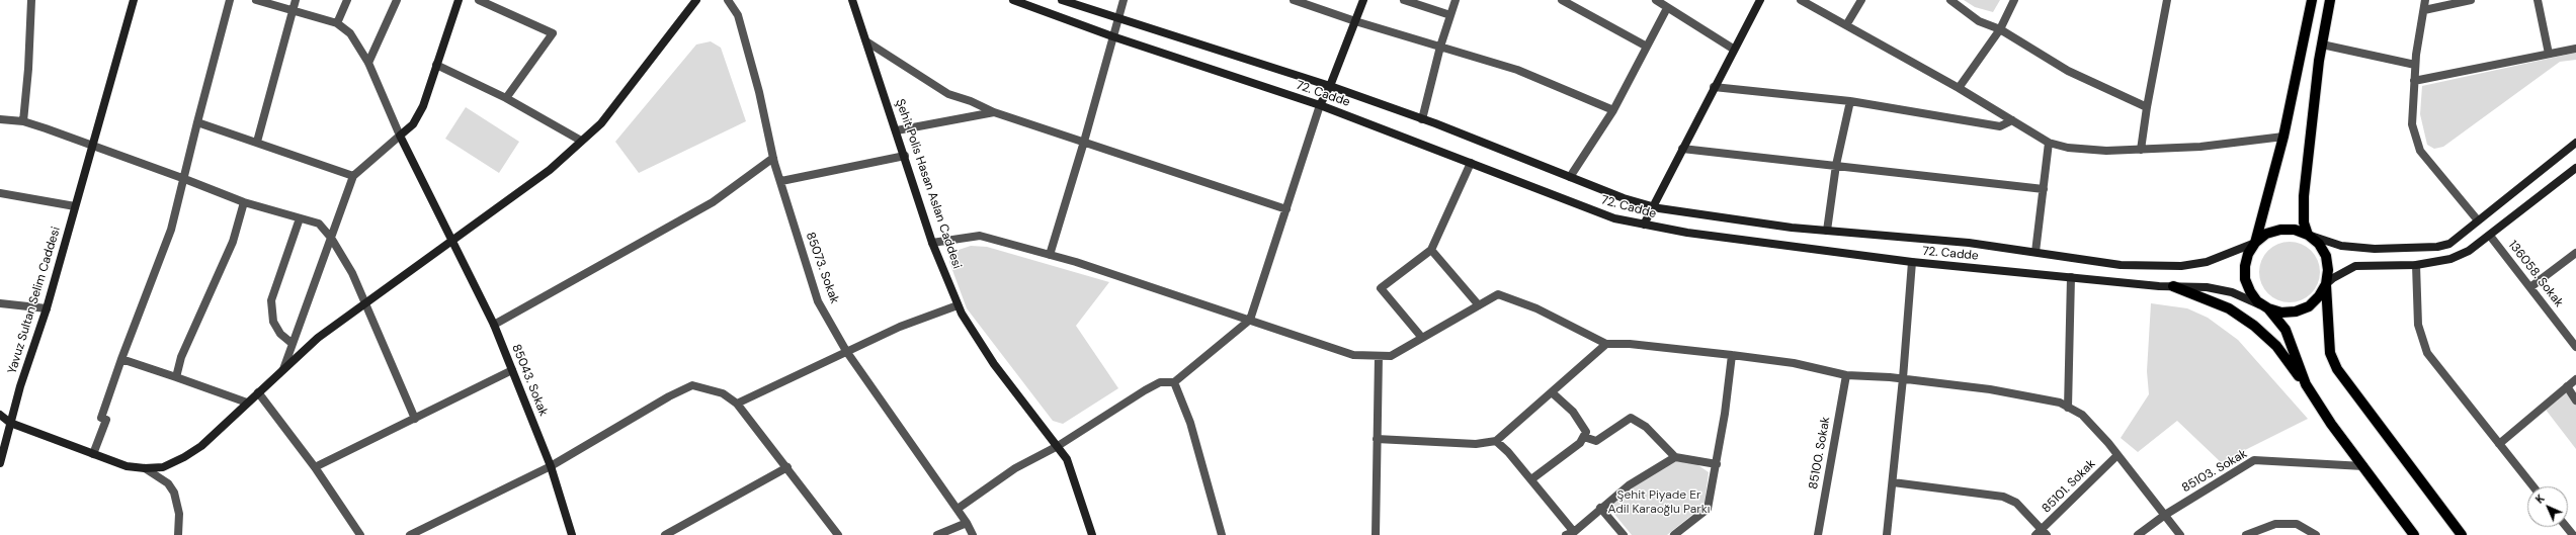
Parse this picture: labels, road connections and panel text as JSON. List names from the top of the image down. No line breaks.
{"streets":{"main road":["72. Cadde","Şehit Polis Hasan Aslan Caddesi","Yavuz Sultan Selim Caddesi","85043. Sokak"],"street":["85073. Sokak","136058. Sokak","85100. Sokak","85103. Sokak","85101. Sokak"]},"parks":["Şehit Piyade Er Adil Karaoğlu Parkı"],"north":"top left"}
